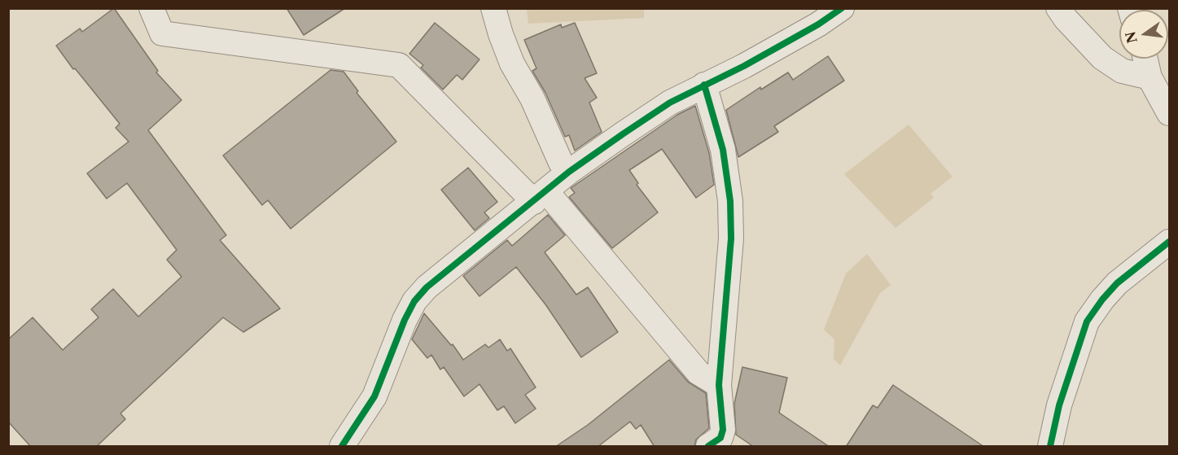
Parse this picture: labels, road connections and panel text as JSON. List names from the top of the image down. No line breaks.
{"north":"left"}
